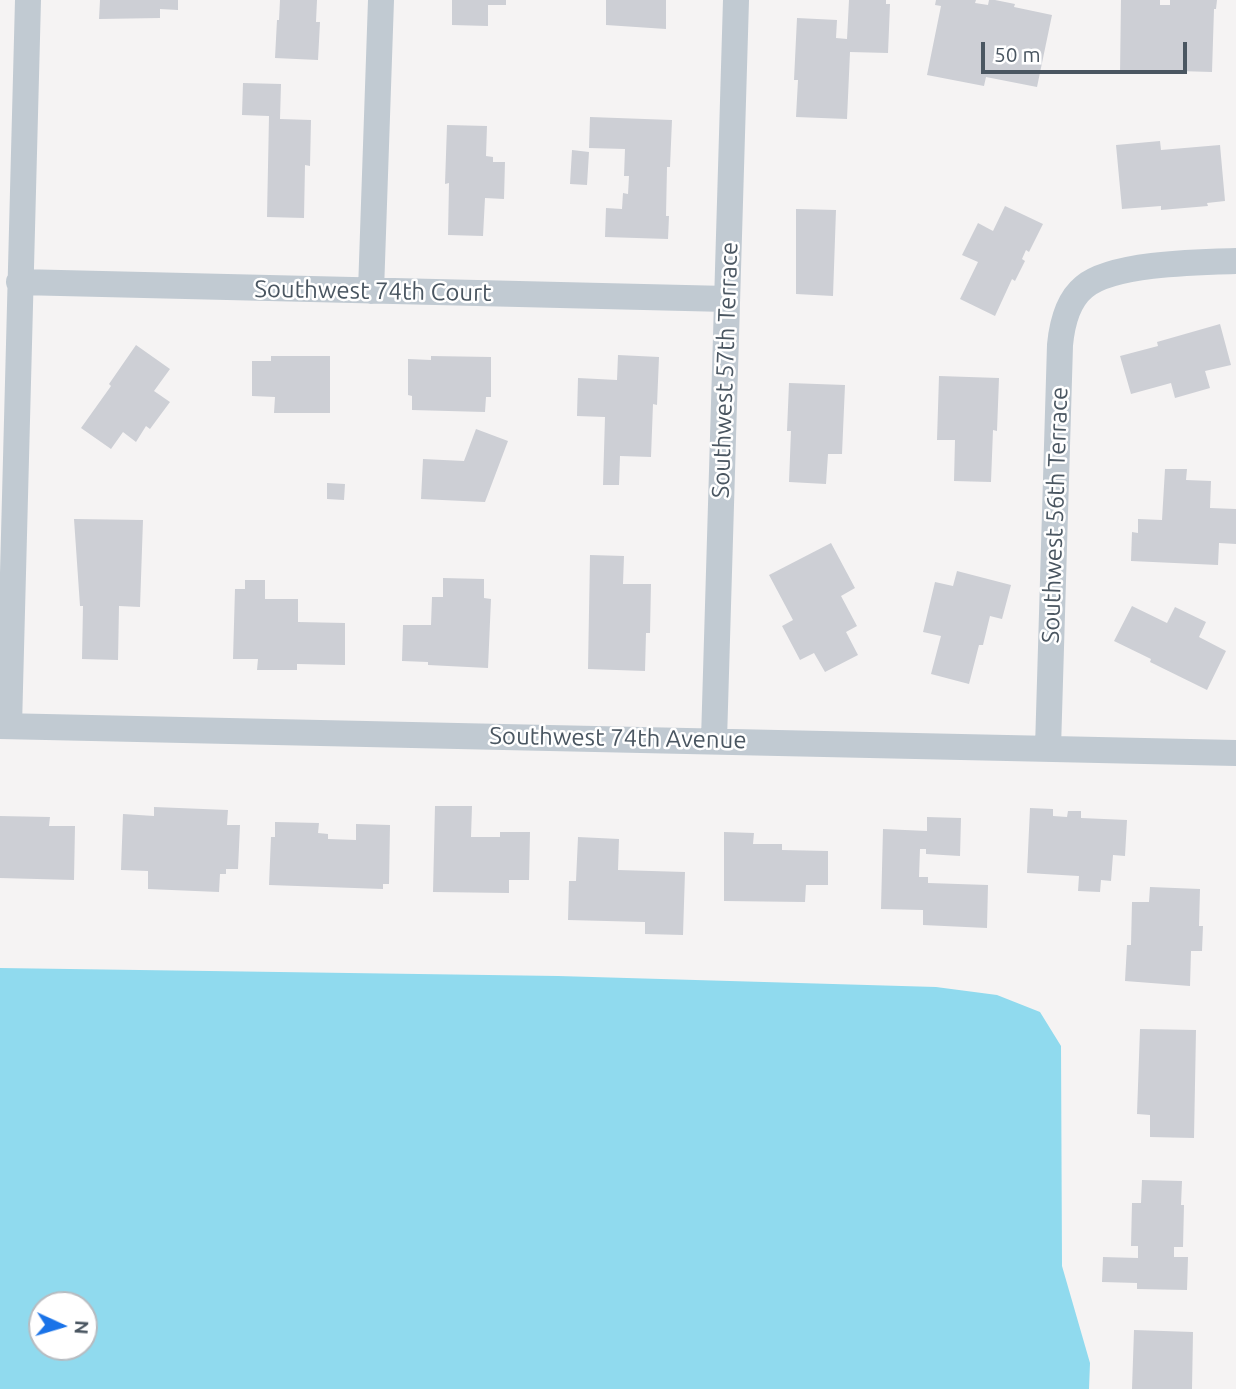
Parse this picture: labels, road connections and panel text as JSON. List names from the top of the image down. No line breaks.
{"streets":{"street":["Southwest 74th Court","Southwest 57th Terrace","Southwest 56th Terrace","Southwest 74th Avenue"]},"crossings":[["Southwest 74th Court","Southwest 57th Terrace"],["Southwest 57th Terrace","Southwest 74th Avenue"],["Southwest 56th Terrace","Southwest 74th Avenue"]],"scale_bar":"50 m","north":"right"}
